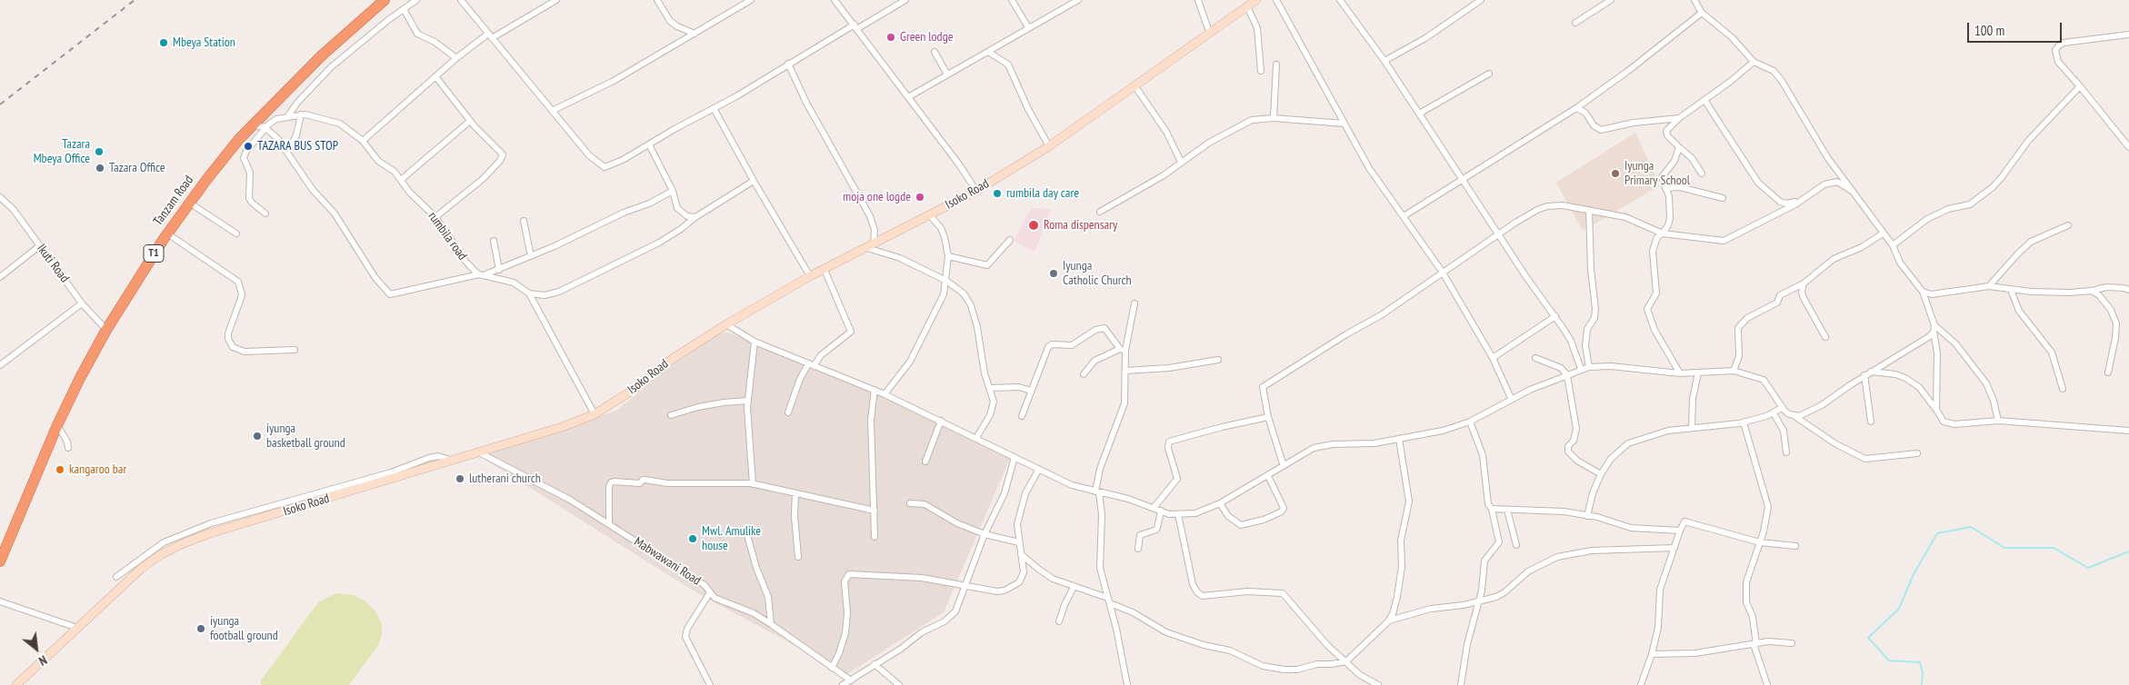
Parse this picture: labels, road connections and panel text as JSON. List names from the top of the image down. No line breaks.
{"streets":{"highway":["Tanzam Road","T1"],"street":["Isoko Road","rumbila road","Ikuti Road","Mabwawani Road"]},"crossings":[["Isoko Road","Mabwawani Road"],["Tanzam Road","Ikuti Road"]],"places":["Green lodge","Mbeya Station","TAZARA BUS STOP","Tazara Mbeya Office","Tazara Office","Iyunga Primary School","rumbila day care","moja one logde","Roma dispensary","Iyunga Catholic Church","iyunga basketball ground","kangaroo bar","lutherani church","Mwl. Amulike house","iyunga football ground"],"scale_bar":"100 m","north":"bottom right"}
